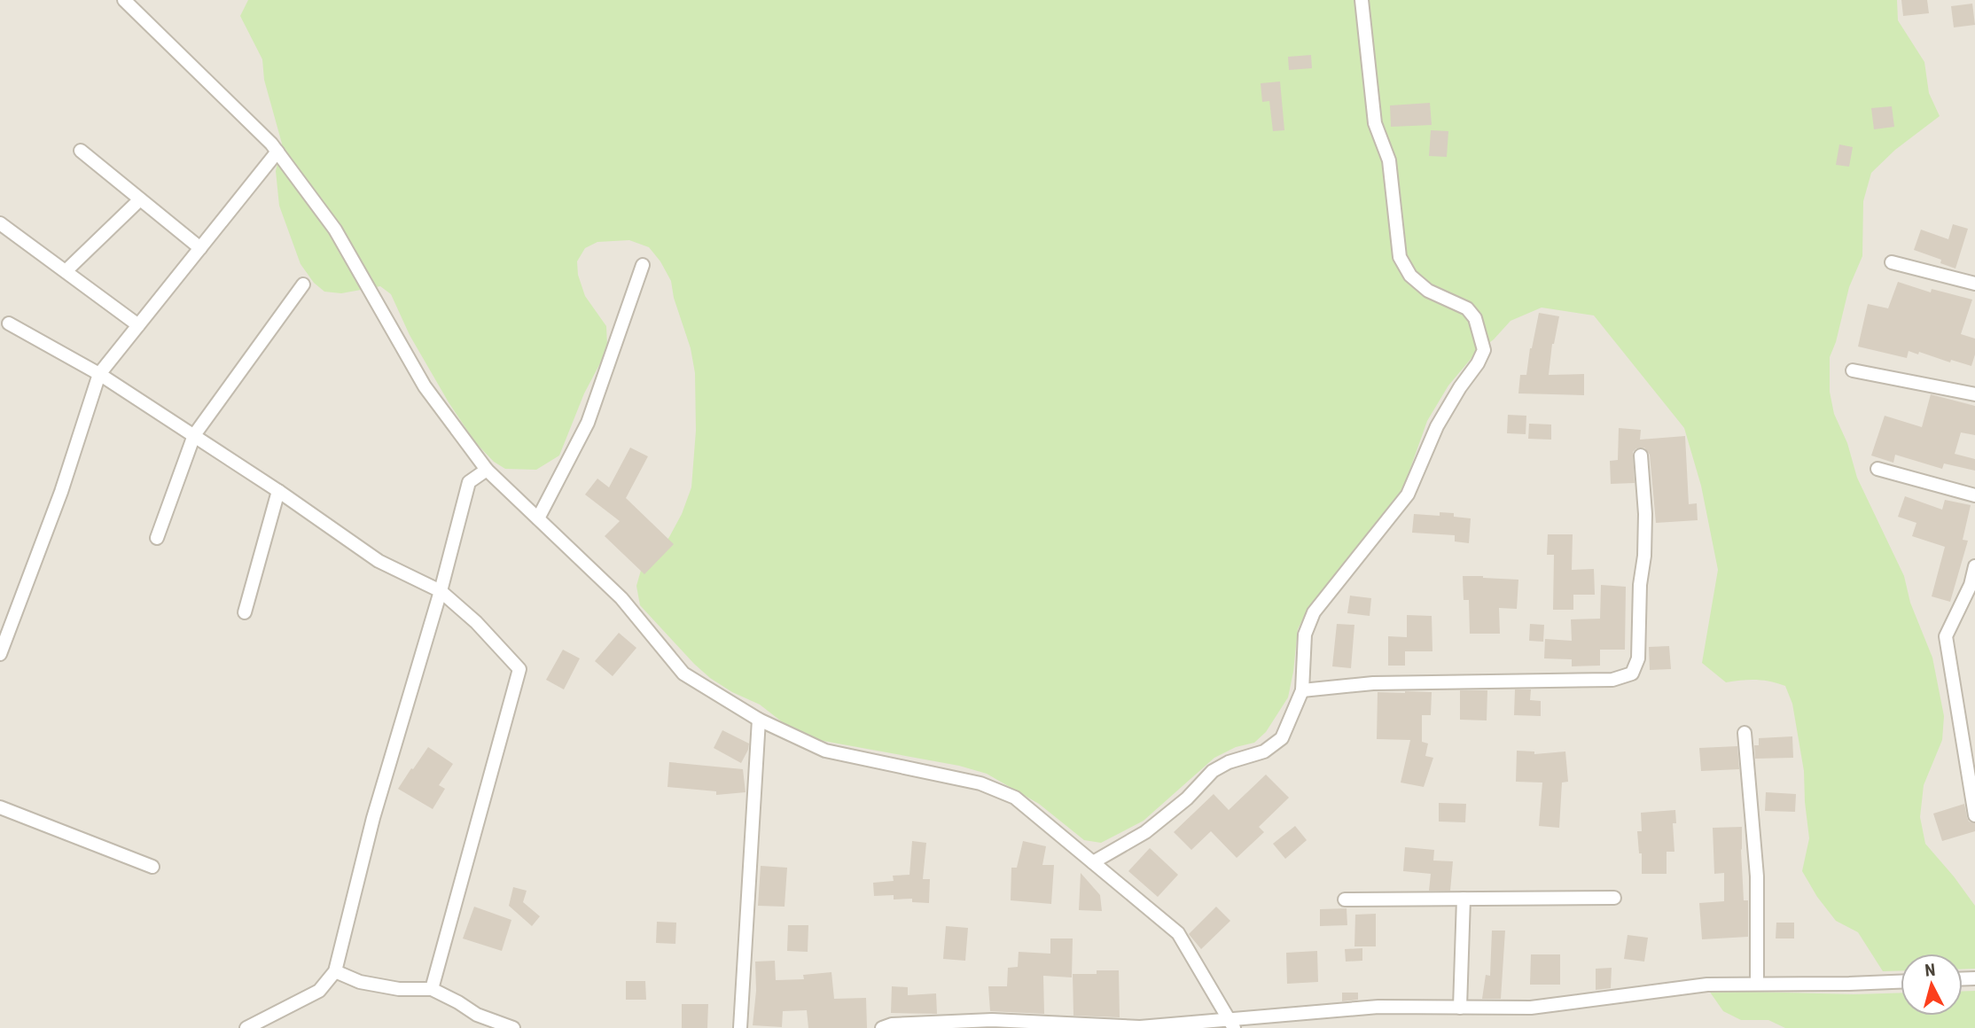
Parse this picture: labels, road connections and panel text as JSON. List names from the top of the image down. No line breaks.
{"north":"top"}
